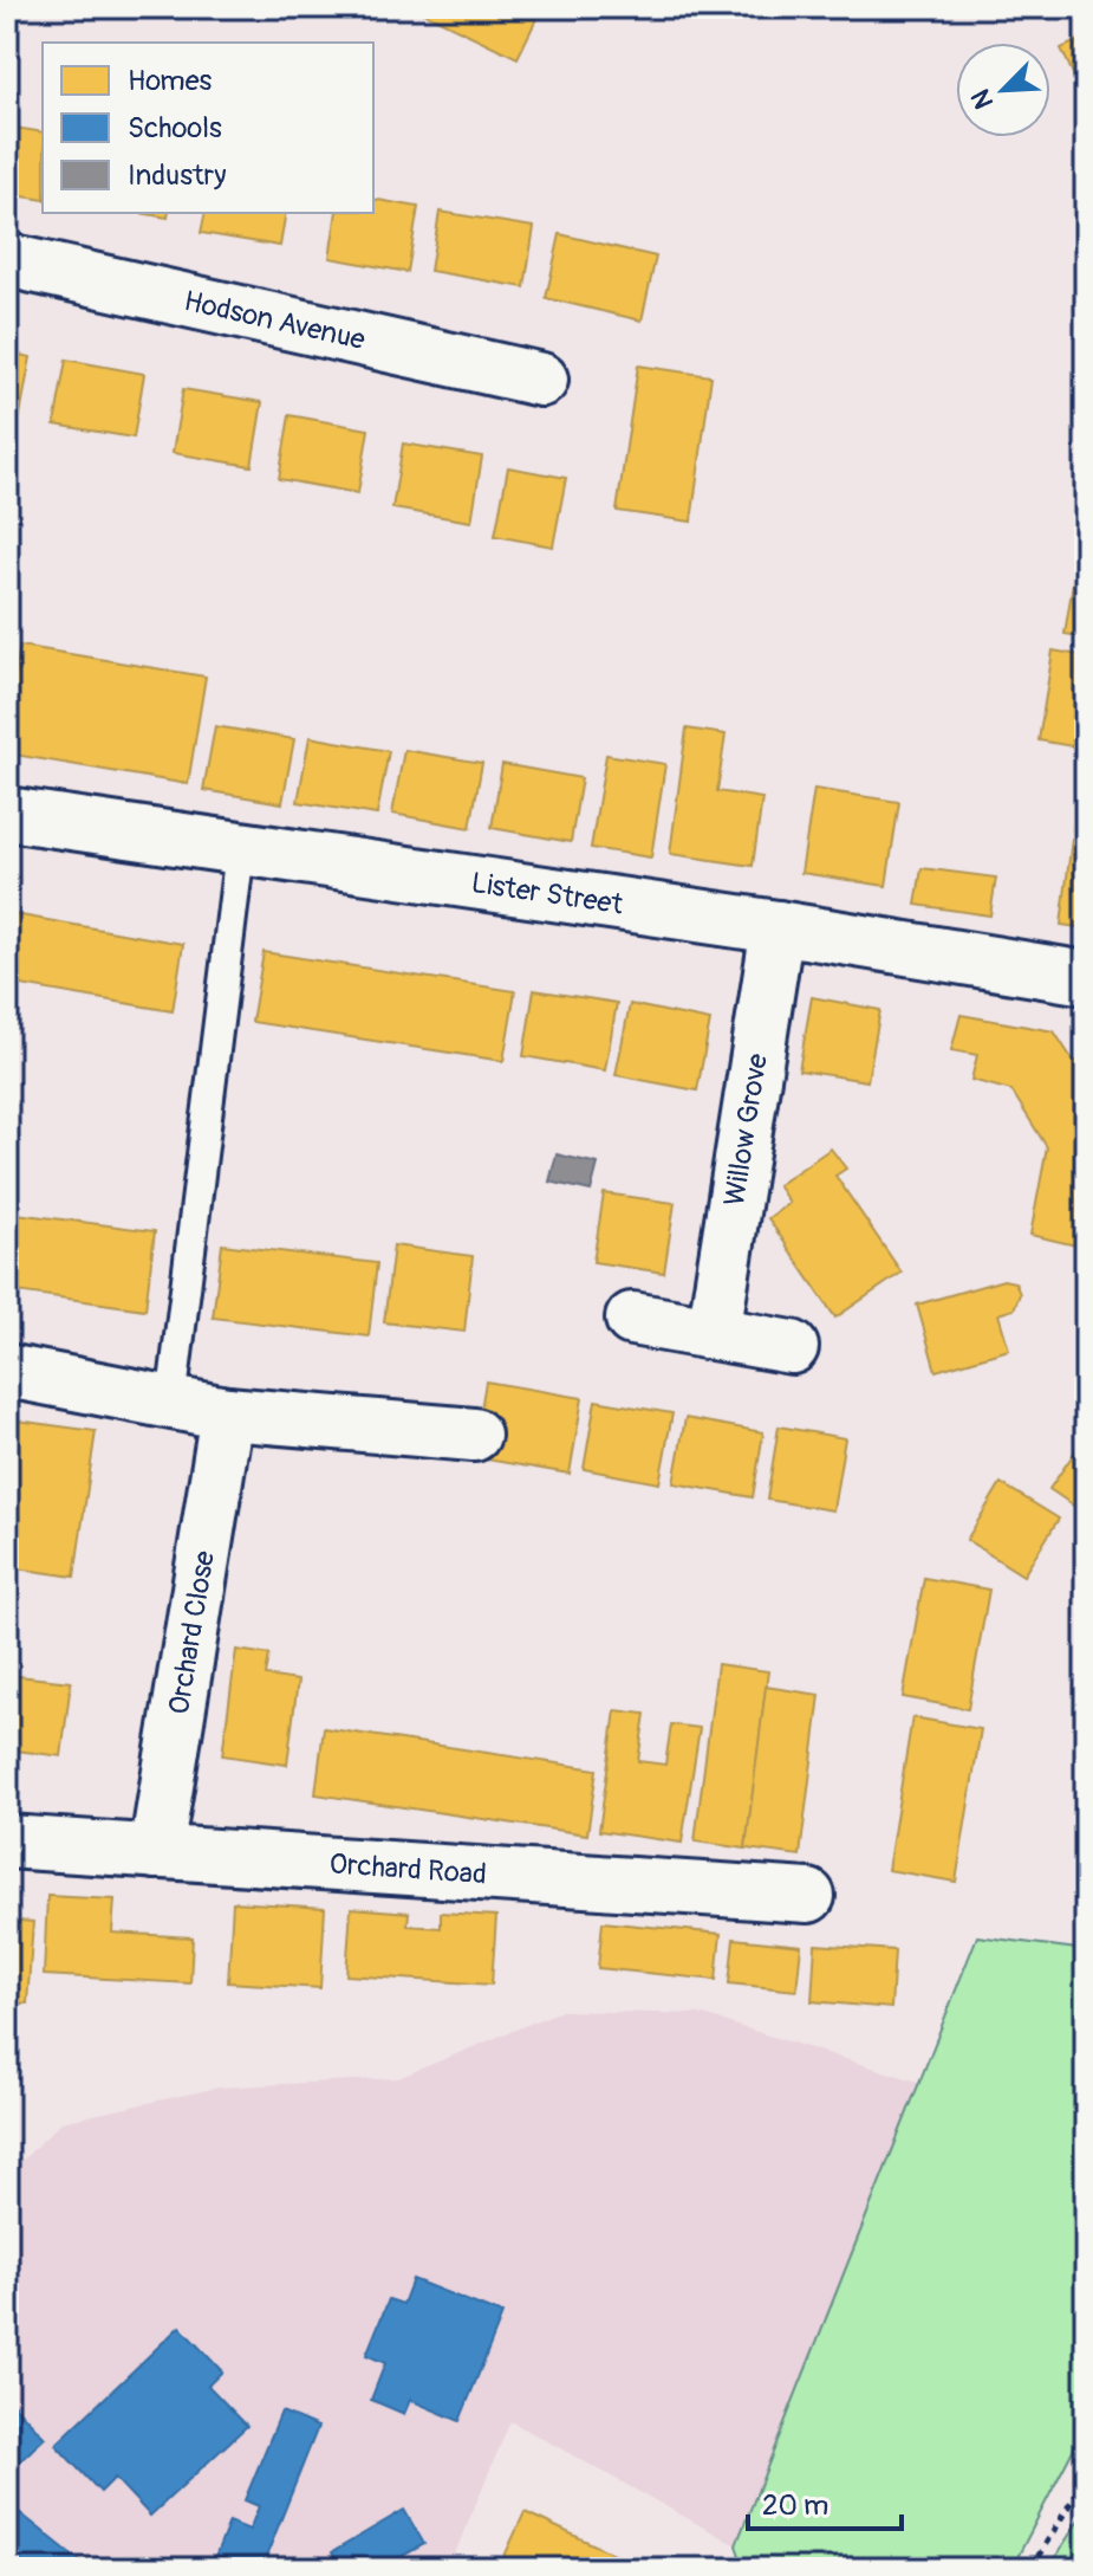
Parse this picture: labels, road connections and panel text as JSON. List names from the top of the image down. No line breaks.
{"streets":{"street":["Hodson Avenue","Lister Street","Willow Grove","Orchard Close","Orchard Road"]},"crossings":[["Lister Street","Willow Grove"],["Orchard Close","Orchard Road"]],"legend":["Homes","Schools","Industry"],"scale_bar":"20 m","north":"bottom left"}
